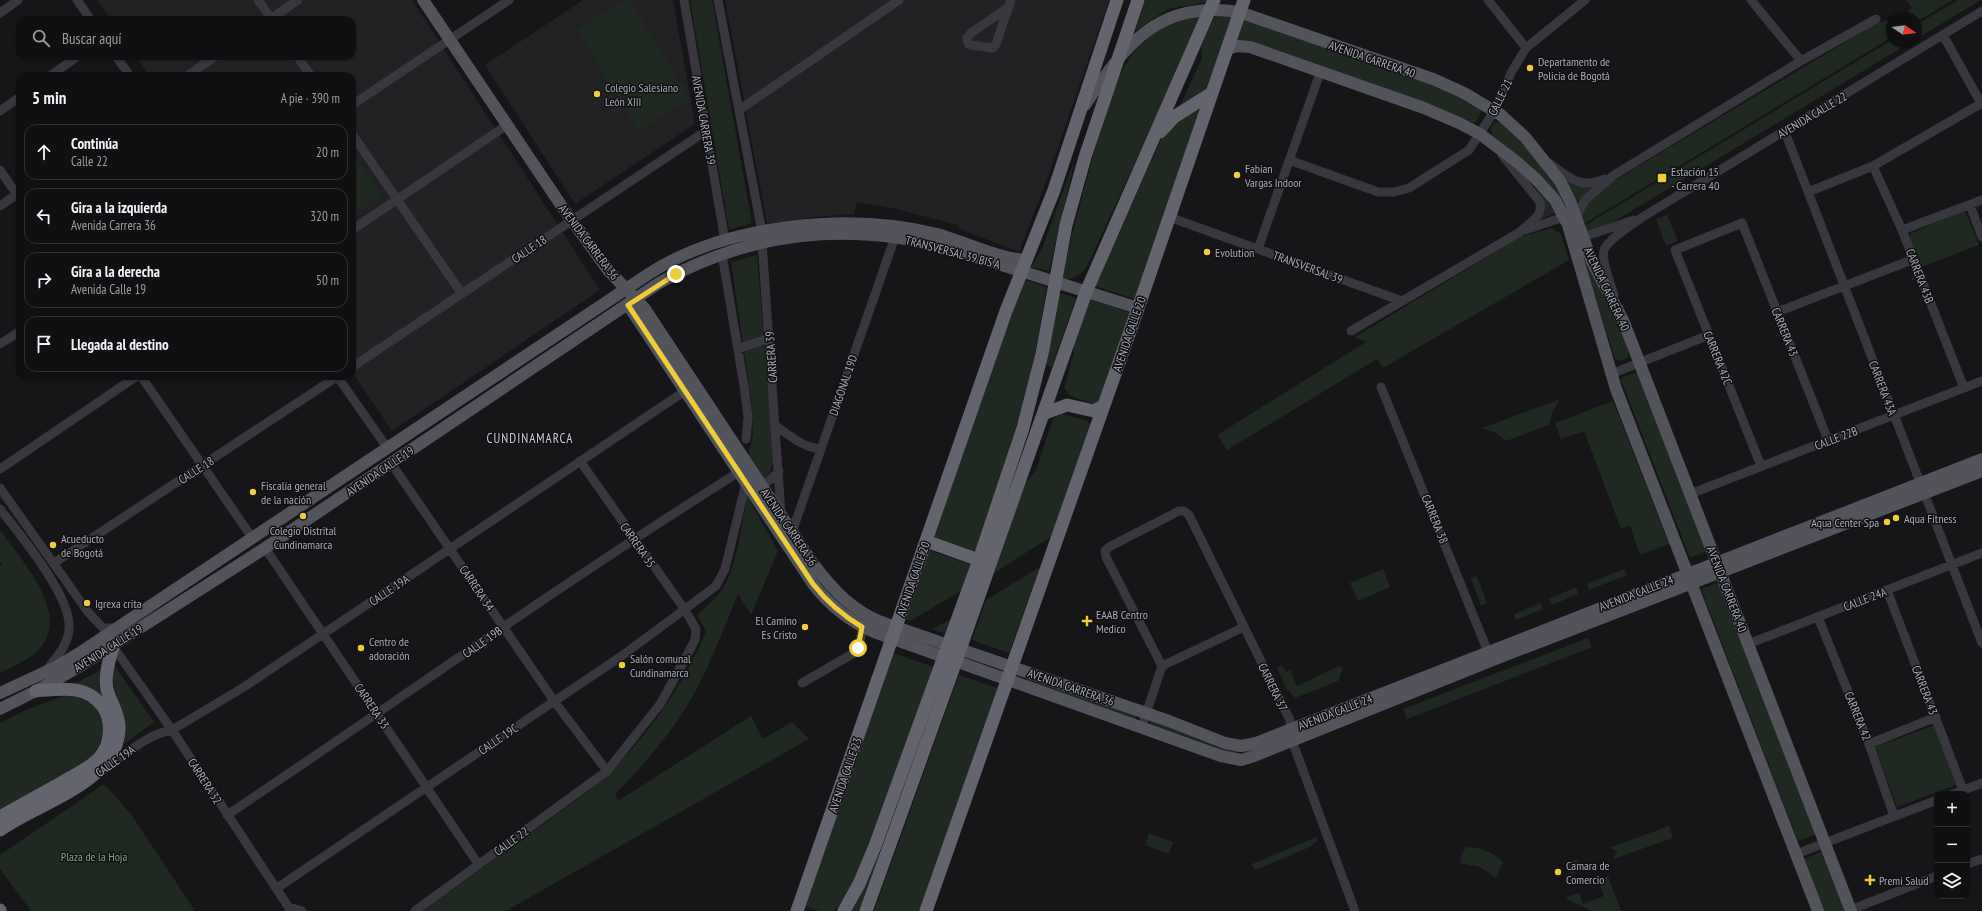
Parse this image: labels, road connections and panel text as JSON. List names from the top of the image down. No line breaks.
{"streets":{"highway":["AVENIDA CALLE 20","AVENIDA CALLE 23"],"main road":["AVENIDA CARRERA 40","AVENIDA CARRERA 36","TRANSVERSAL 39 BIS A","AVENIDA CALLE 19","AVENIDA CALLE 24"],"street":["CALLE 21","AVENIDA CALLE 22","AVENIDA CARRERA 39","CALLE 18","TRANSVERSAL 39","CARRERA 43B","CARRERA 43","CARRERA 39","CARRERA 42C","DIAGONAL 19D","CARRERA 43A","CALLE 22B","CARRERA 38","CARRERA 35","CARRERA 34","CALLE 19A","CALLE 24A","CALLE 19B","CARRERA 37","CARRERA 33","CARRERA 42","CALLE 19C","CARRERA 32","CALLE 22"]},"crossings":[["AVENIDA CARRERA 40","CALLE 21"],["AVENIDA CARRERA 40","AVENIDA CALLE 22"],["AVENIDA CARRERA 40","AVENIDA CALLE 20"],["AVENIDA CARRERA 40","CALLE 22B"],["AVENIDA CARRERA 40","AVENIDA CALLE 24"],["AVENIDA CARRERA 40","CALLE 24A"],["AVENIDA CALLE 22","CARRERA 43A"],["AVENIDA CARRERA 39","CALLE 18"],["AVENIDA CARRERA 39","AVENIDA CALLE 19"],["AVENIDA CARRERA 36","CALLE 18"],["AVENIDA CARRERA 36","AVENIDA CALLE 20"],["AVENIDA CARRERA 36","CARRERA 39"],["AVENIDA CARRERA 36","DIAGONAL 19D"],["AVENIDA CARRERA 36","AVENIDA CALLE 19"],["AVENIDA CARRERA 36","CALLE 19A"],["AVENIDA CARRERA 36","AVENIDA CALLE 24"],["AVENIDA CARRERA 36","CALLE 19B"],["AVENIDA CARRERA 36","CARRERA 37"],["AVENIDA CARRERA 36","CALLE 19C"],["AVENIDA CARRERA 36","AVENIDA CALLE 23"],["TRANSVERSAL 39 BIS A","AVENIDA CALLE 20"],["TRANSVERSAL 39 BIS A","CARRERA 39"],["TRANSVERSAL 39 BIS A","DIAGONAL 19D"],["TRANSVERSAL 39 BIS A","AVENIDA CALLE 19"],["TRANSVERSAL 39","AVENIDA CALLE 20"],["CARRERA 43B","CALLE 22B"],["CARRERA 43","CARRERA 42C"],["CARRERA 43","CALLE 22B"],["CARRERA 43","CALLE 24A"],["AVENIDA CALLE 20","AVENIDA CALLE 23"],["CARRERA 39","AVENIDA CALLE 19"],["CARRERA 42C","CALLE 22B"],["CARRERA 43A","CALLE 22B"],["CARRERA 43A","AVENIDA CALLE 24"],["CARRERA 43A","CALLE 24A"],["AVENIDA CALLE 19","CARRERA 34"],["AVENIDA CALLE 19","CARRERA 33"],["AVENIDA CALLE 19","CARRERA 32"],["CARRERA 38","AVENIDA CALLE 24"],["CARRERA 35","CALLE 19A"],["CARRERA 35","CALLE 19B"],["CARRERA 35","CALLE 19C"],["CARRERA 35","CALLE 22"],["CARRERA 34","CALLE 19A"],["CARRERA 34","CALLE 19B"],["CARRERA 34","CALLE 19C"],["CARRERA 34","CALLE 22"],["CALLE 19A","CARRERA 33"],["CALLE 19A","CARRERA 32"],["AVENIDA CALLE 24","CARRERA 37"],["CALLE 24A","CARRERA 42"],["CALLE 19B","CARRERA 33"],["CALLE 19B","CARRERA 32"],["CARRERA 33","CALLE 19C"],["CARRERA 33","CALLE 22"],["CALLE 19C","CARRERA 32"]],"districts":["CUNDINAMARCA"],"parks":["Plaza de la Hoja"],"places":{"other":["Departamento de Policía de Bogotá","Colegio Salesiano León XIII","Fabian Vargas Indoor","Evolution","Fiscalía general de la nación","Colegio Distrital Cundinamarca","Aqua Fitness","Aqua Center Spa","Acueducto de Bogotá","Igrexa crita","El Camino Es Cristo","Centro de adoración","Salón comunal Cundinamarca","Camara de Comercio"],"transit":["Estación 15 - Carrera 40"],"health":["EAAB Centro Medico","Premi Salud"]},"north":"right","page":{"search":"Buscar aquí","heading":["5 min","A pie · 390 m"],"list":[["Continúa","Calle 22","20 m"],["Gira a la izquierda","Avenida Carrera 36","320 m"],["Gira a la derecha","Avenida Calle 19","50 m"],"Llegada al destino"],"map_buttons":["+","−"]}}
